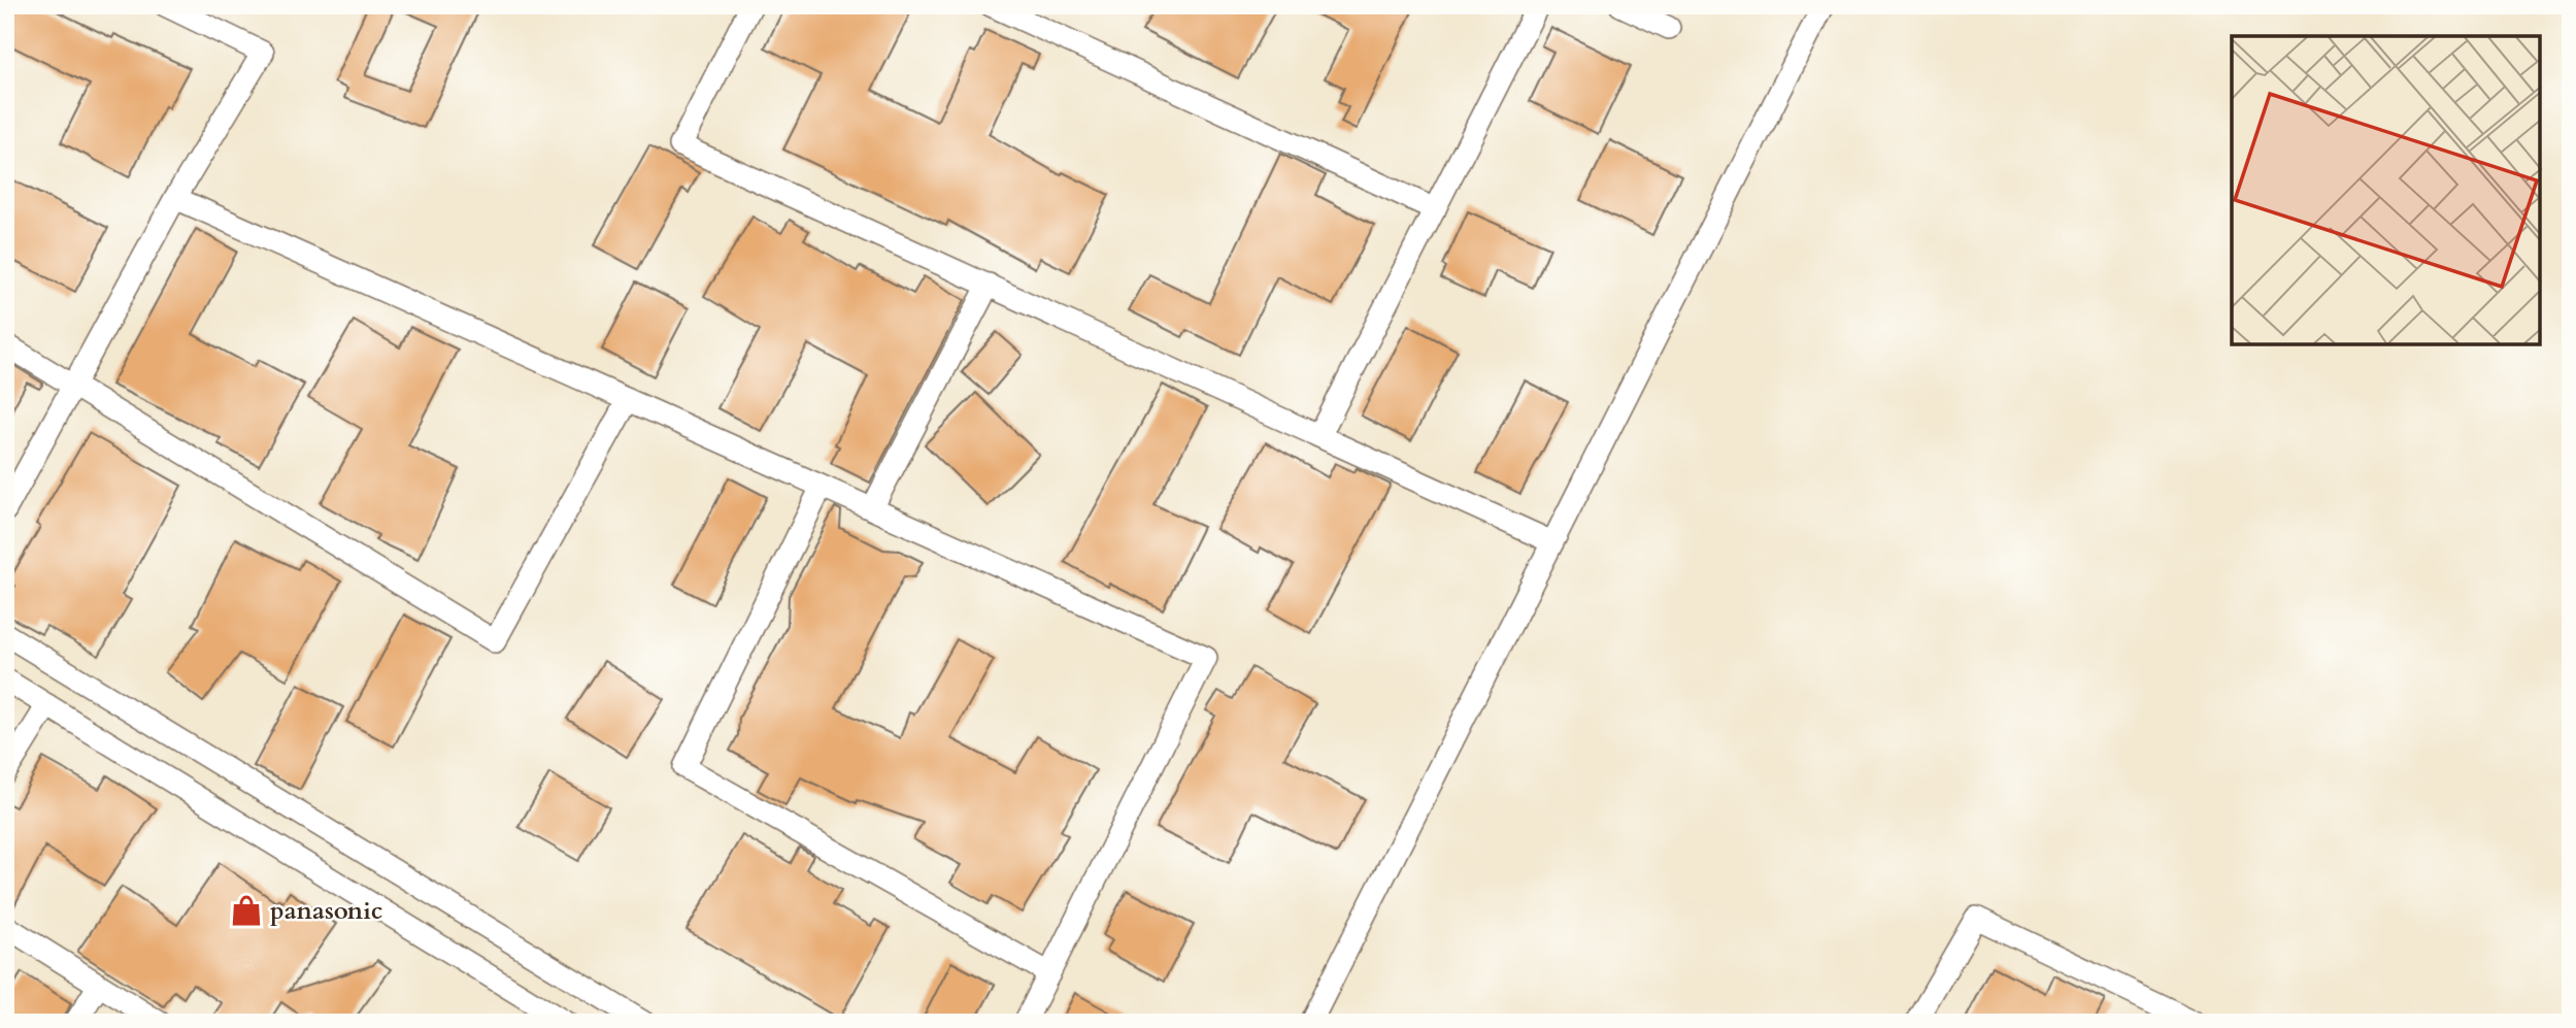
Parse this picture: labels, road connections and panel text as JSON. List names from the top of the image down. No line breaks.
{"places":{"shop":["panasonic"]}}
